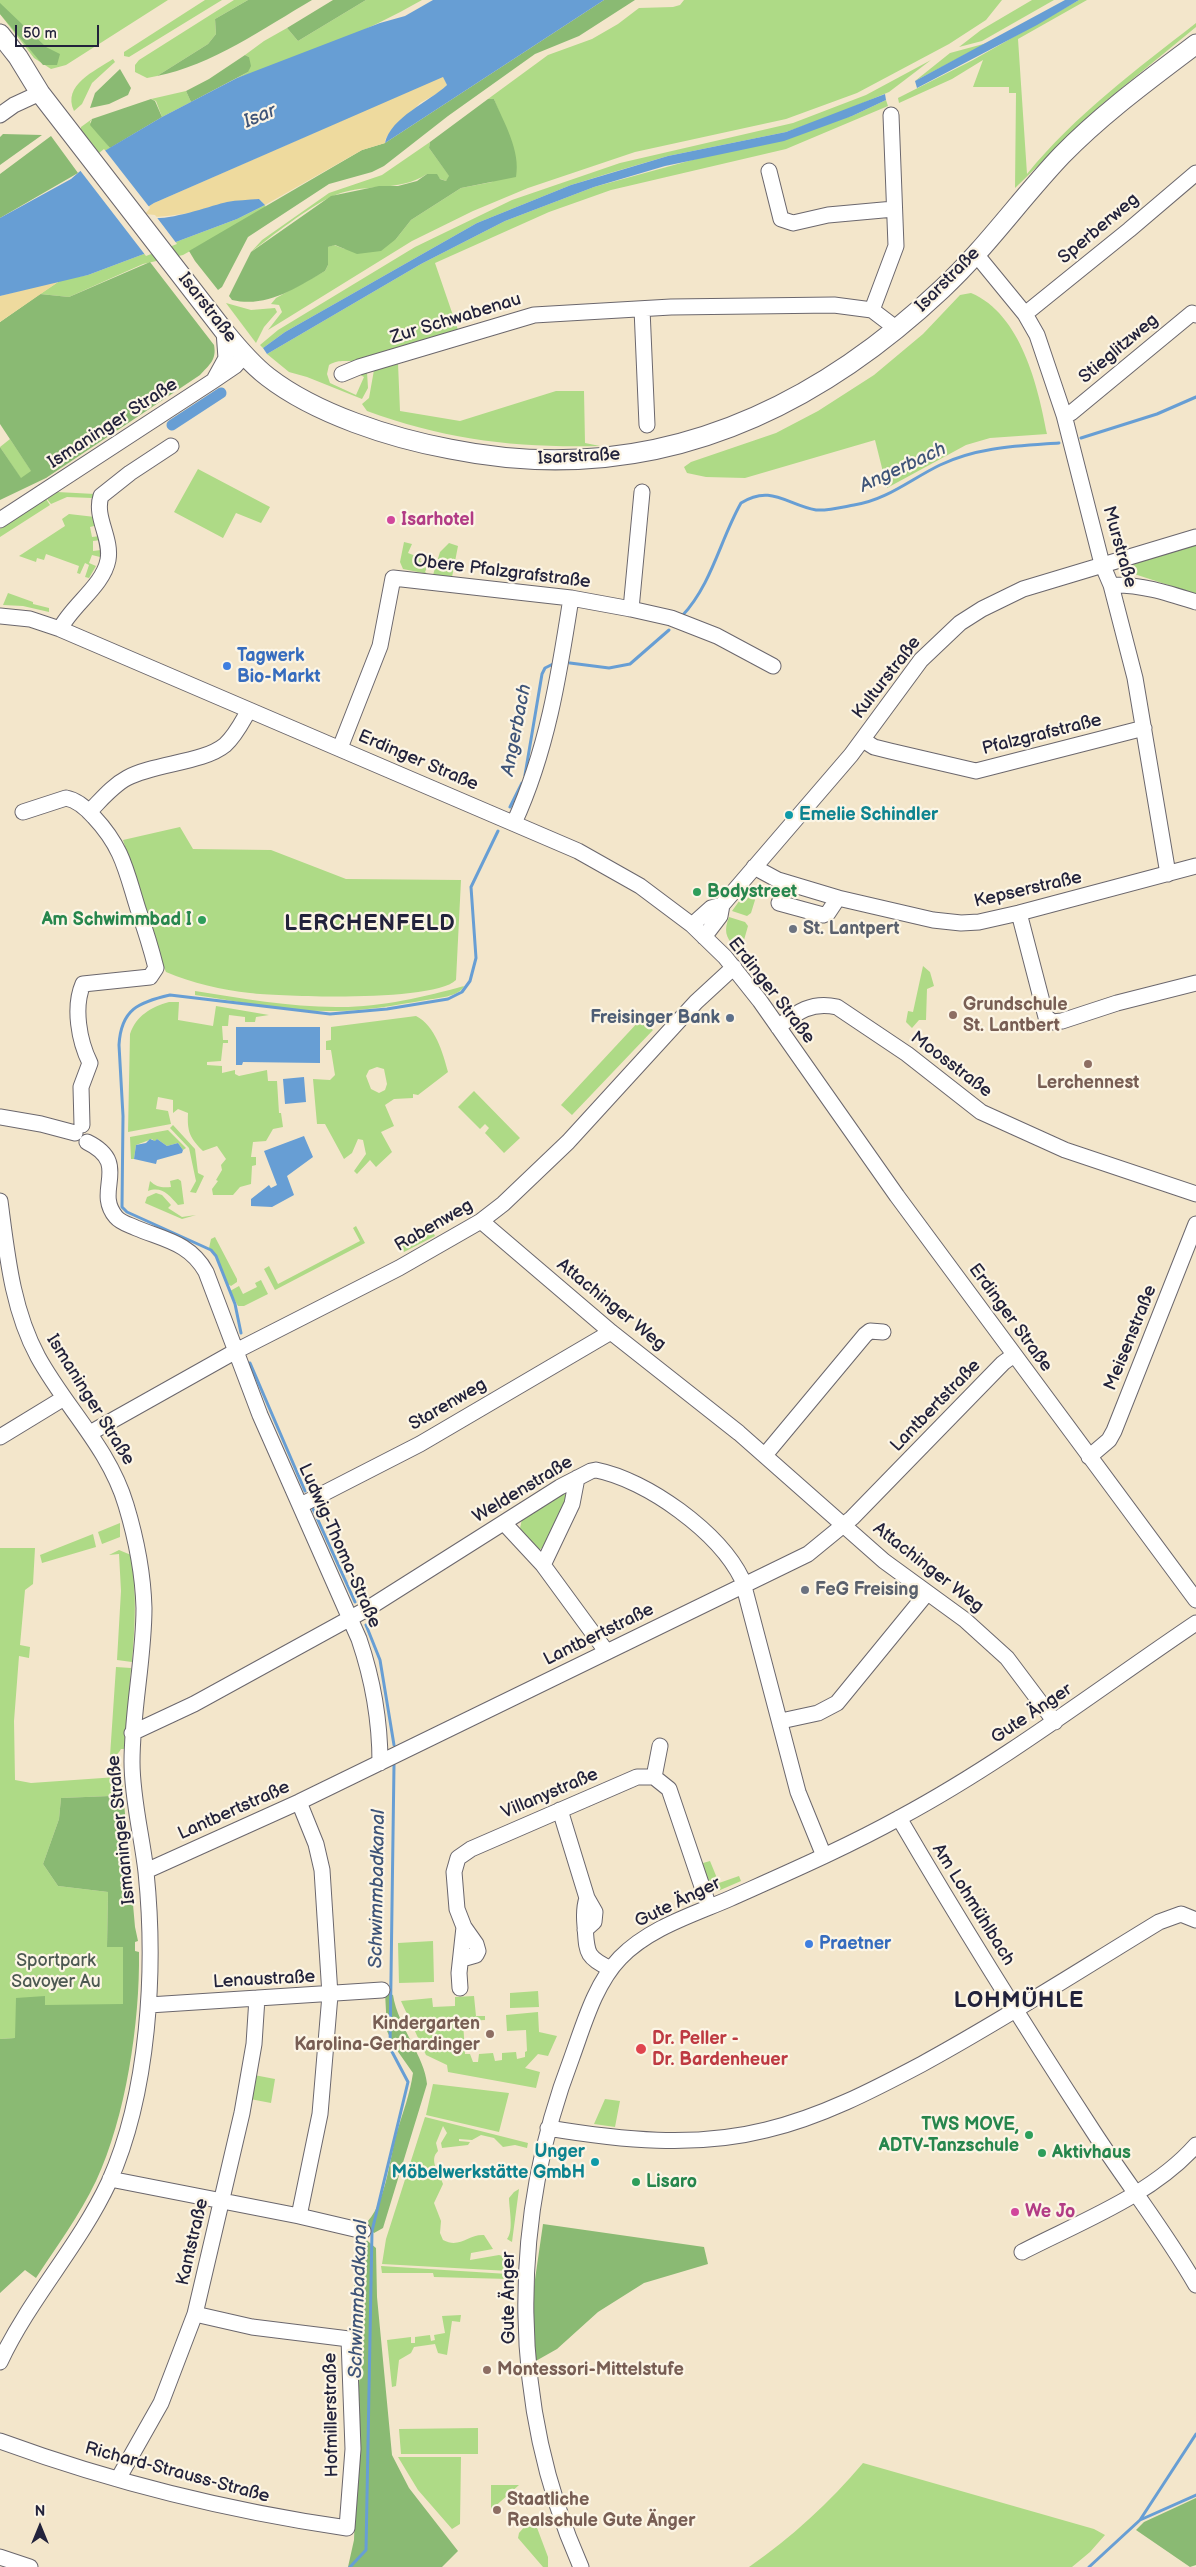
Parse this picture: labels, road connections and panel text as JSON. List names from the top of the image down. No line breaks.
{"streets":{"main road":["Isarstraße"],"street":["Sperberweg","Zur Schwabenau","Stieglitzweg","Ismaninger Straße","Murstraße","Obere Pfalzgrafstraße","Kulturstraße","Pfalzgrafstraße","Erdinger Straße","Kepserstraße","Moosstraße","Rabenweg","Attachinger Weg","Meisenstraße","Starenweg","Lantbertstraße","Weldenstraße","Ludwig-Thoma-Straße","Gute Änger","Villanystraße","Am Lohmühlbach","Lenaustraße","Kantstraße","Hofmillerstraße","Richard-Strauss-Straße"]},"crossings":[["Sperberweg","Murstraße"],["Isarstraße","Zur Schwabenau"],["Isarstraße","Ismaninger Straße"],["Isarstraße","Murstraße"],["Stieglitzweg","Murstraße"],["Ismaninger Straße","Rabenweg"],["Ismaninger Straße","Lantbertstraße"],["Ismaninger Straße","Weldenstraße"],["Ismaninger Straße","Lenaustraße"],["Murstraße","Kulturstraße"],["Murstraße","Pfalzgrafstraße"],["Murstraße","Kepserstraße"],["Obere Pfalzgrafstraße","Erdinger Straße"],["Kulturstraße","Pfalzgrafstraße"],["Kulturstraße","Erdinger Straße"],["Kulturstraße","Kepserstraße"],["Erdinger Straße","Moosstraße"],["Erdinger Straße","Rabenweg"],["Erdinger Straße","Meisenstraße"],["Erdinger Straße","Lantbertstraße"],["Rabenweg","Attachinger Weg"],["Rabenweg","Ludwig-Thoma-Straße"],["Attachinger Weg","Starenweg"],["Attachinger Weg","Lantbertstraße"],["Attachinger Weg","Gute Änger"],["Starenweg","Ludwig-Thoma-Straße"],["Lantbertstraße","Weldenstraße"],["Lantbertstraße","Ludwig-Thoma-Straße"],["Weldenstraße","Ludwig-Thoma-Straße"],["Weldenstraße","Gute Änger"],["Gute Änger","Am Lohmühlbach"],["Lenaustraße","Kantstraße"],["Kantstraße","Hofmillerstraße"],["Kantstraße","Richard-Strauss-Straße"],["Hofmillerstraße","Richard-Strauss-Straße"]],"districts":["LERCHENFELD","LOHMÜHLE"],"water":["Isar","Angerbach","Schwimmbadkanal"],"parks":["Sportpark Savoyer Au"],"places":["Isarhotel","Tagwerk Bio-Markt","Emelie Schindler","Bodystreet","Am Schwimmbad I","St. Lantpert","Grundschule St. Lantbert","Freisinger Bank","Lerchennest","FeG Freising","Praetner","Kindergarten Karolina-Gerhardinger","Dr. Peller - Dr. Bardenheuer","TWS MOVE, ADTV-Tanzschule","Aktivhaus","Unger Möbelwerkstätte GmbH","Lisaro","We Jo","Montessori-Mittelstufe","Staatliche Realschule Gute Änger"],"scale_bar":"50 m","north":"top"}
